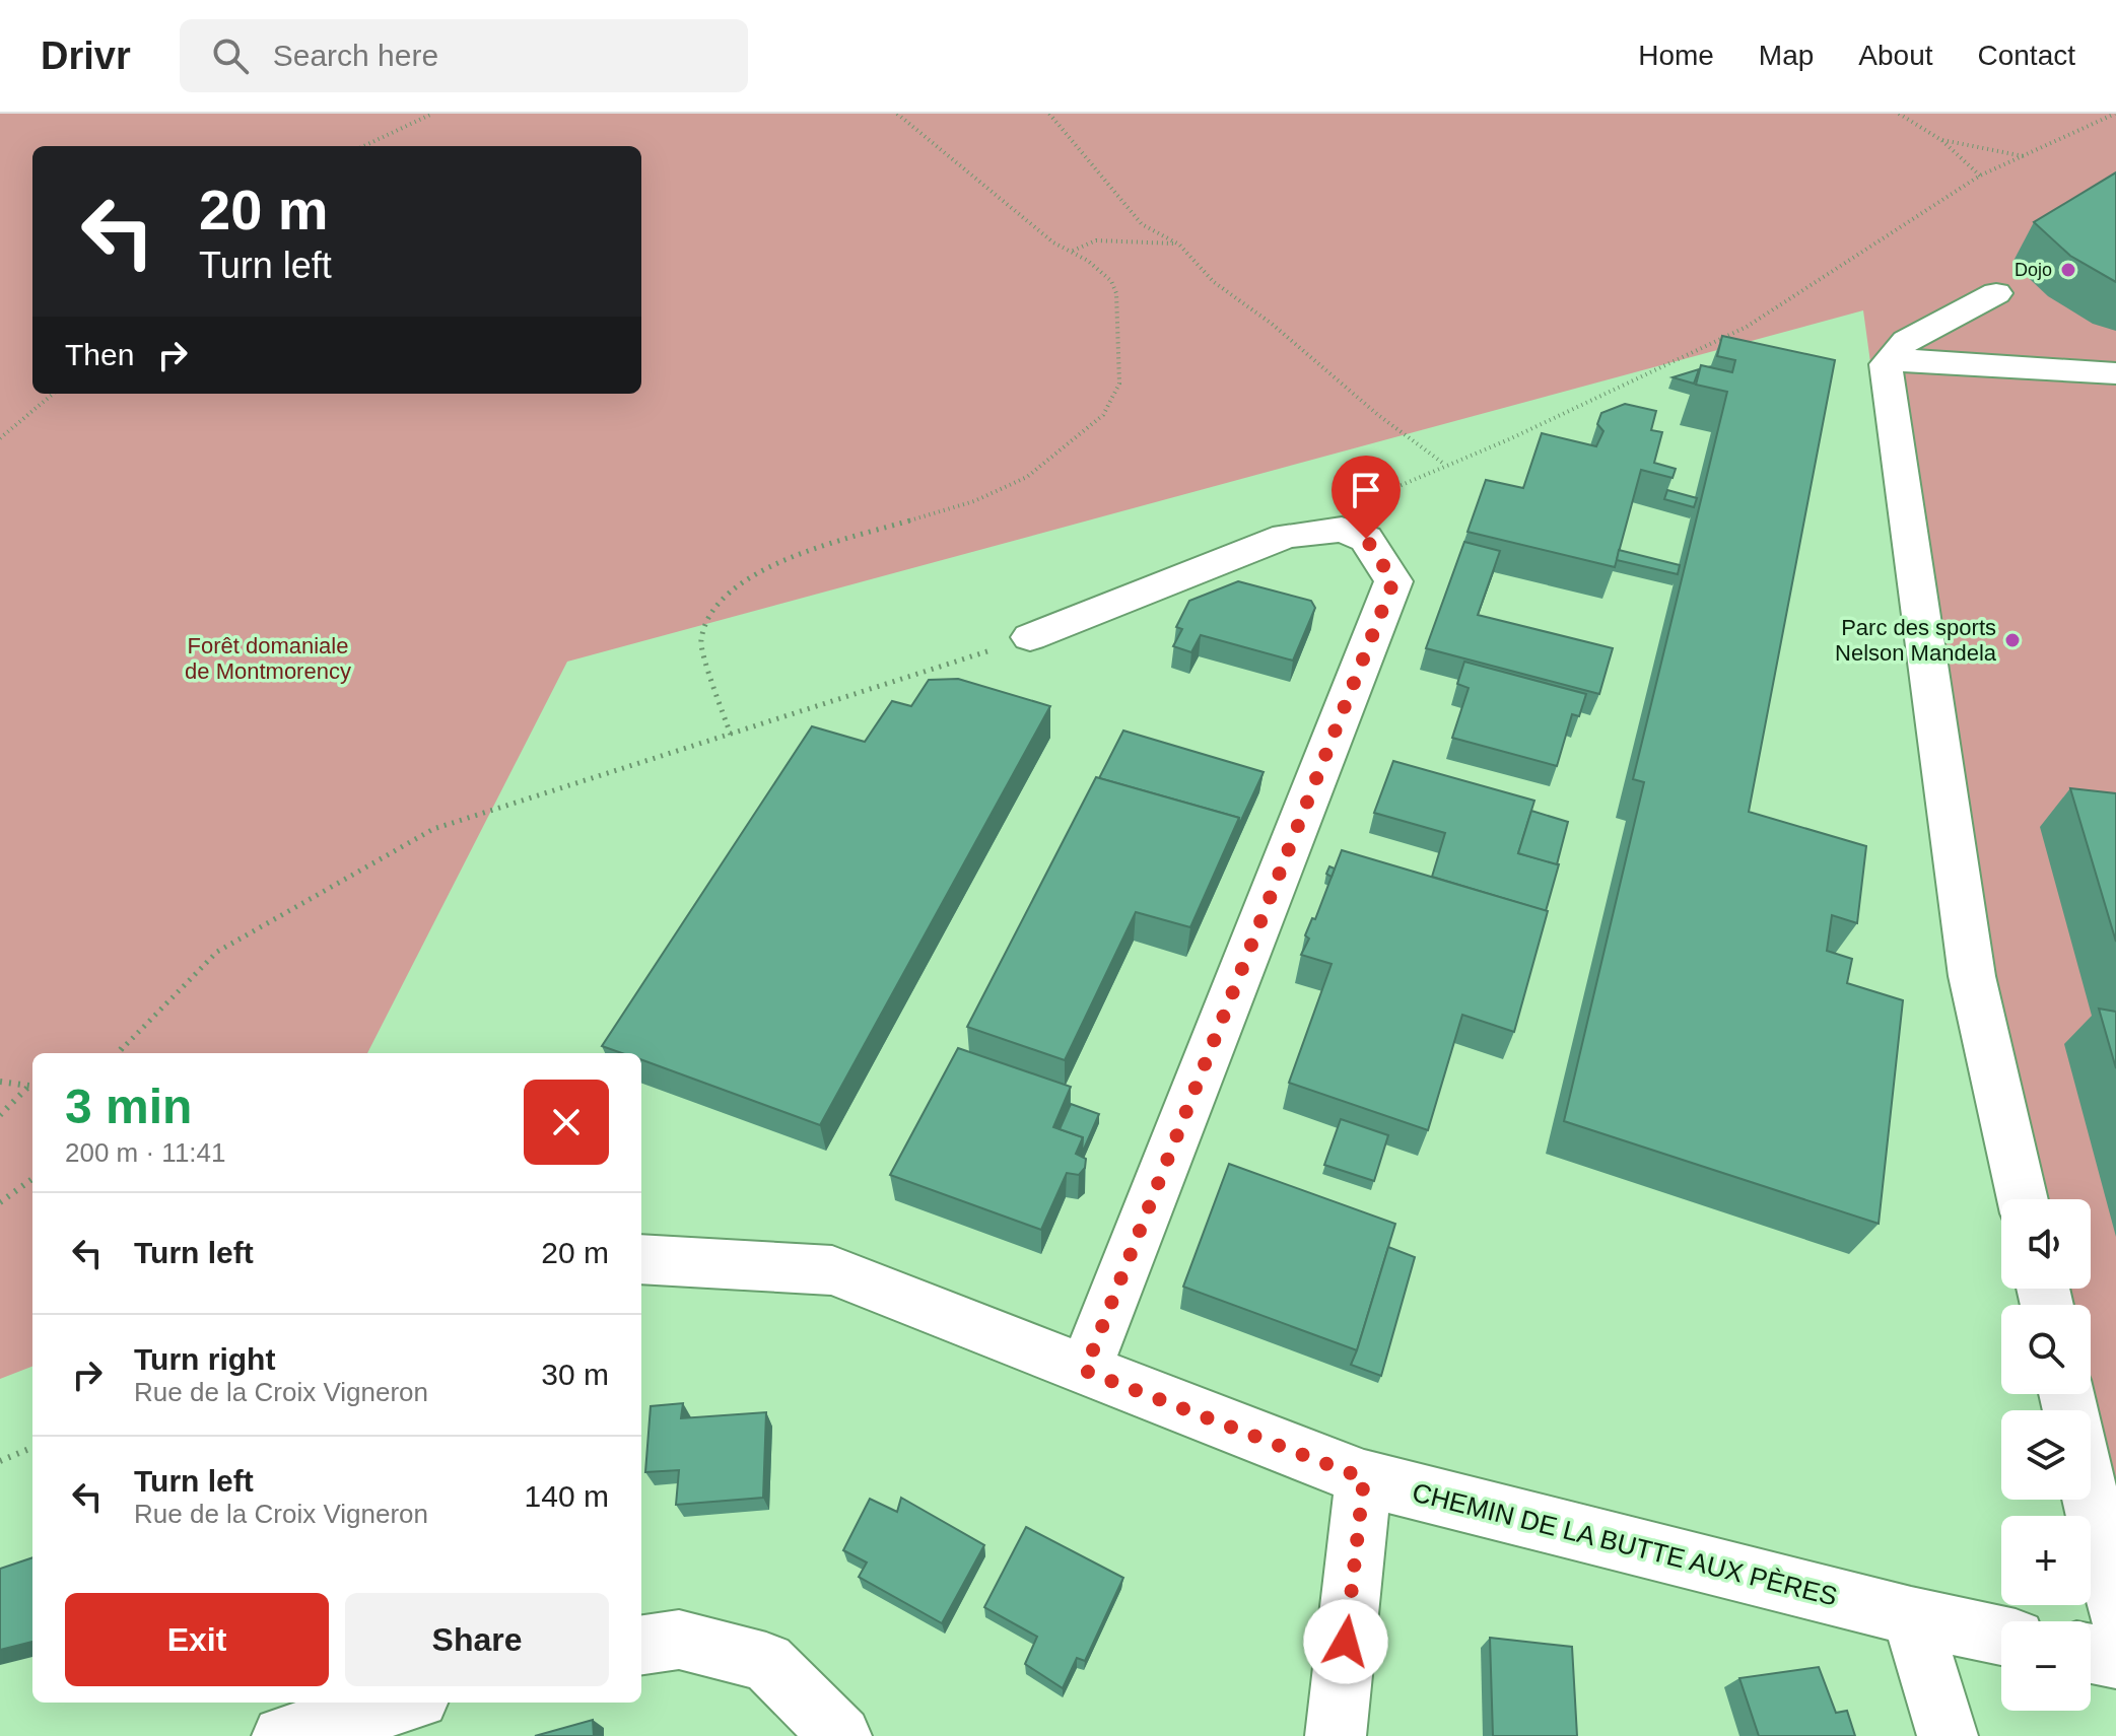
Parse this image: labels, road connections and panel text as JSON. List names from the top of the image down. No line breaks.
{"streets":{"street":["CHEMIN DE LA BUTTE AUX PÈRES"]},"parks":["Forêt domaniale de Montmorency"],"places":["Dojo","Parc des sports Nelson Mandela"],"page":{"header":"Drivr","search":"Search here","nav":["Home","Map","About","Contact"],"turn":["20 m","Turn left"],"then":"Then","heading":["3 min","200 m · 11:41"],"list":[{"name":"Turn left","value":"20 m"},{"name":"Turn right","note":"Rue de la Croix Vigneron","value":"30 m"},{"name":"Turn left","note":"Rue de la Croix Vigneron","value":"140 m"}],"map_buttons":["+","−"],"buttons":["Exit","Share"]}}
